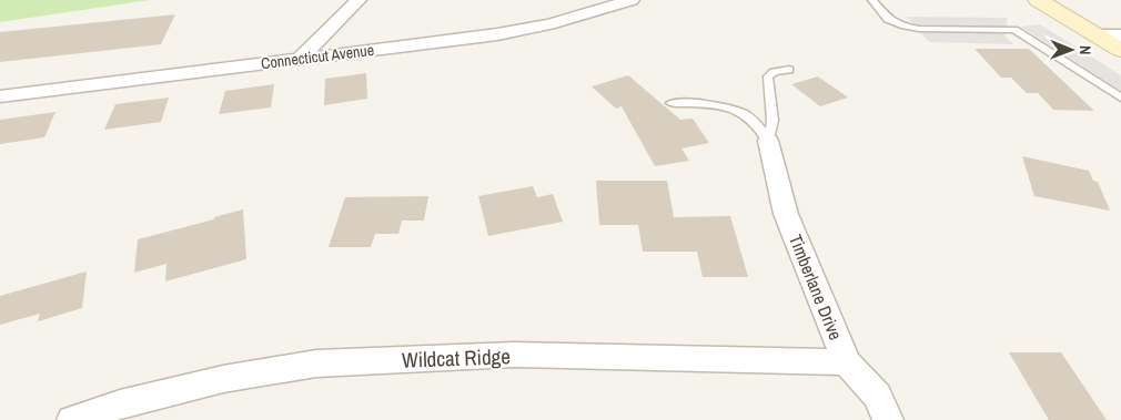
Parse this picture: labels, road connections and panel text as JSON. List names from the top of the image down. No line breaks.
{"streets":{"street":["Connecticut Avenue","Timberlane Drive","Wildcat Ridge"]},"crossings":[["Timberlane Drive","Wildcat Ridge"]],"north":"right"}
